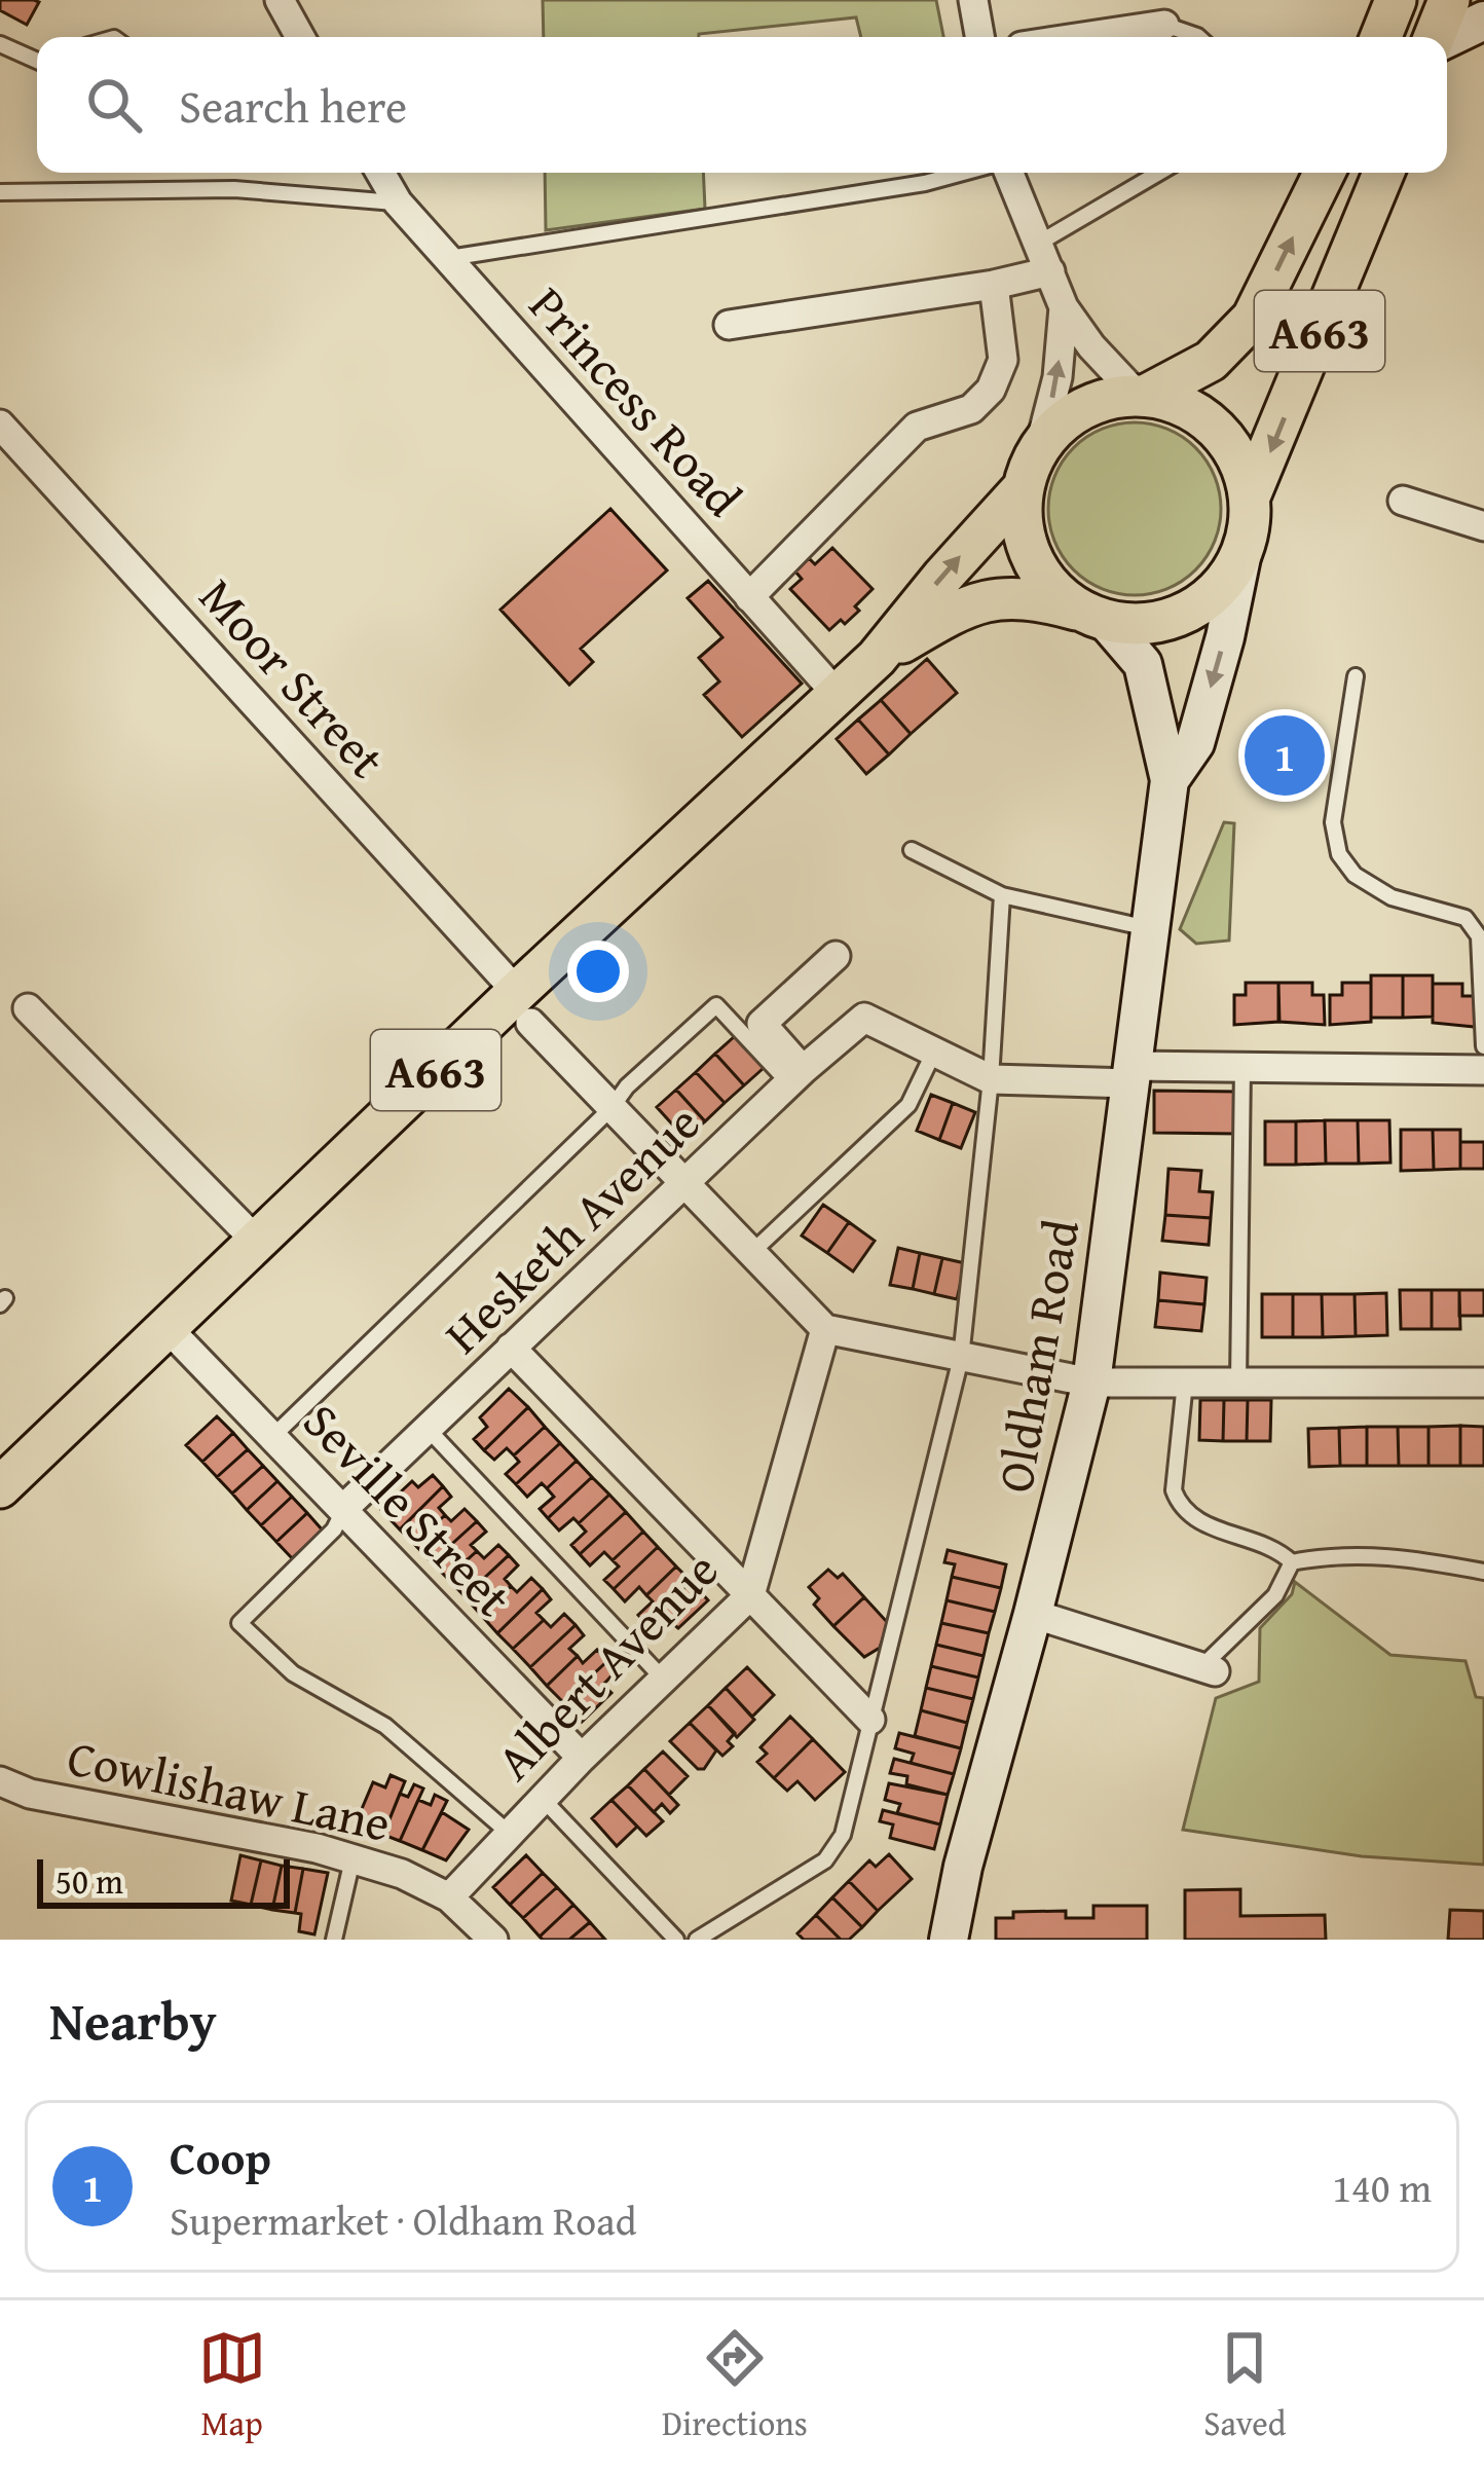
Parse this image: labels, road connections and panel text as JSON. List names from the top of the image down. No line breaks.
{"streets":{"main road":["A663","Oldham Road"],"street":["Princess Road","Moor Street","Hesketh Avenue","Seville Street","Albert Avenue","Cowlishaw Lane"]},"crossings":[["A663","Princess Road"],["A663","Moor Street"],["A663","Oldham Road"],["A663","Seville Street"],["Moor Street","Hesketh Avenue"],["Moor Street","Albert Avenue"],["Hesketh Avenue","Seville Street"],["Seville Street","Albert Avenue"],["Albert Avenue","Cowlishaw Lane"]],"scale_bar":"50 m","page":{"search":"Search here","pins":"1","scale":"50 m","heading":"Nearby","list":[{"mark":"1","name":"Coop","note":"Supermarket · Oldham Road","value":"140 m"}],"nav":["Map","Directions","Saved"]}}
